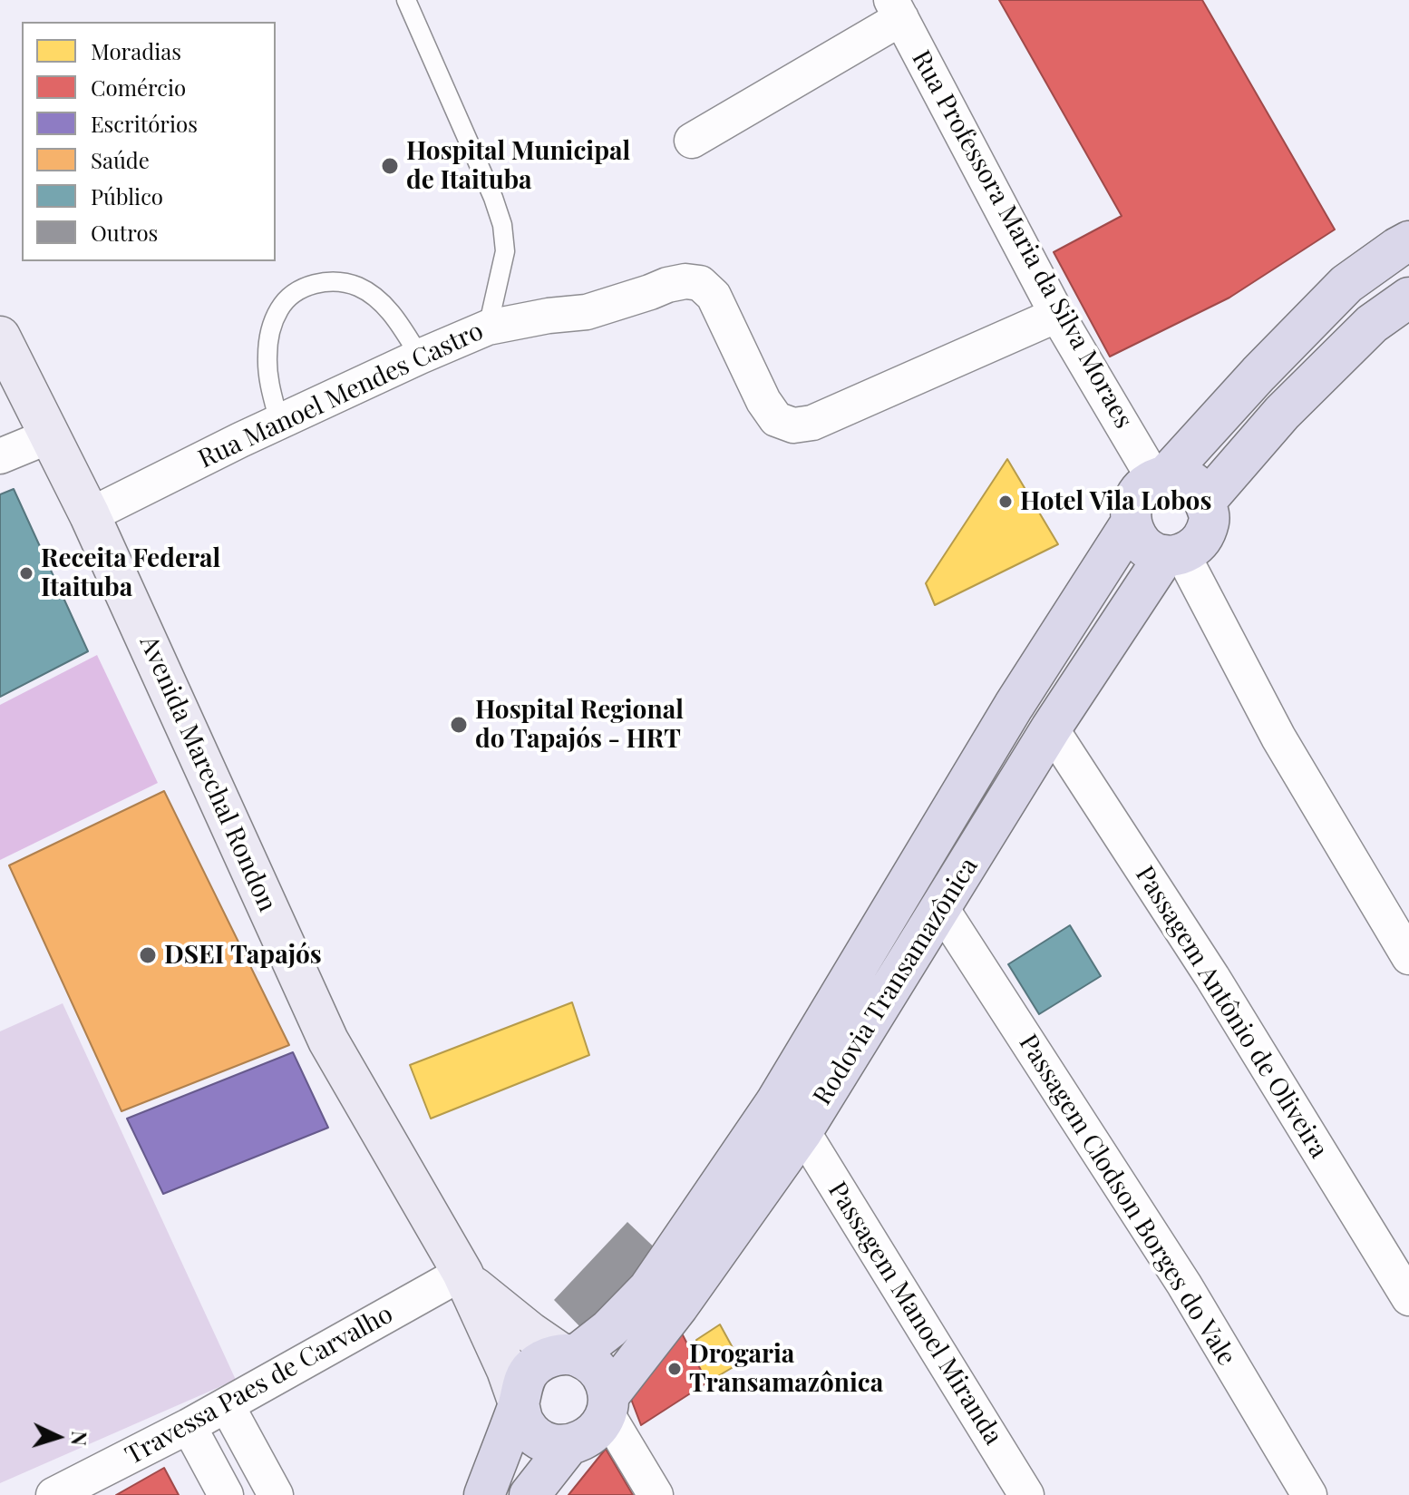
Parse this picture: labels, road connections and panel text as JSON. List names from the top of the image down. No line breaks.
{"streets":{"main road":["Rodovia Transamazônica"],"street":["Rua Professora Maria da Silva Moraes","Rua Manoel Mendes Castro","Avenida Marechal Rondon","Passagem Antônio de Oliveira","Passagem Clodson Borges do Vale","Passagem Manoel Miranda","Travessa Paes de Carvalho"]},"crossings":[["Rua Professora Maria da Silva Moraes","Rua Manoel Mendes Castro"],["Rua Professora Maria da Silva Moraes","Rodovia Transamazônica"],["Rua Manoel Mendes Castro","Avenida Marechal Rondon"],["Avenida Marechal Rondon","Rodovia Transamazônica"],["Avenida Marechal Rondon","Travessa Paes de Carvalho"],["Rodovia Transamazônica","Passagem Antônio de Oliveira"],["Rodovia Transamazônica","Passagem Clodson Borges do Vale"],["Rodovia Transamazônica","Passagem Manoel Miranda"]],"places":["Hospital Municipal de Itaituba","Hotel Vila Lobos","Receita Federal Itaituba","Hospital Regional do Tapajós - HRT","DSEI Tapajós","Drogaria Transamazônica"],"legend":["Moradias","Comércio","Escritórios","Saúde","Público","Outros"],"north":"right"}
